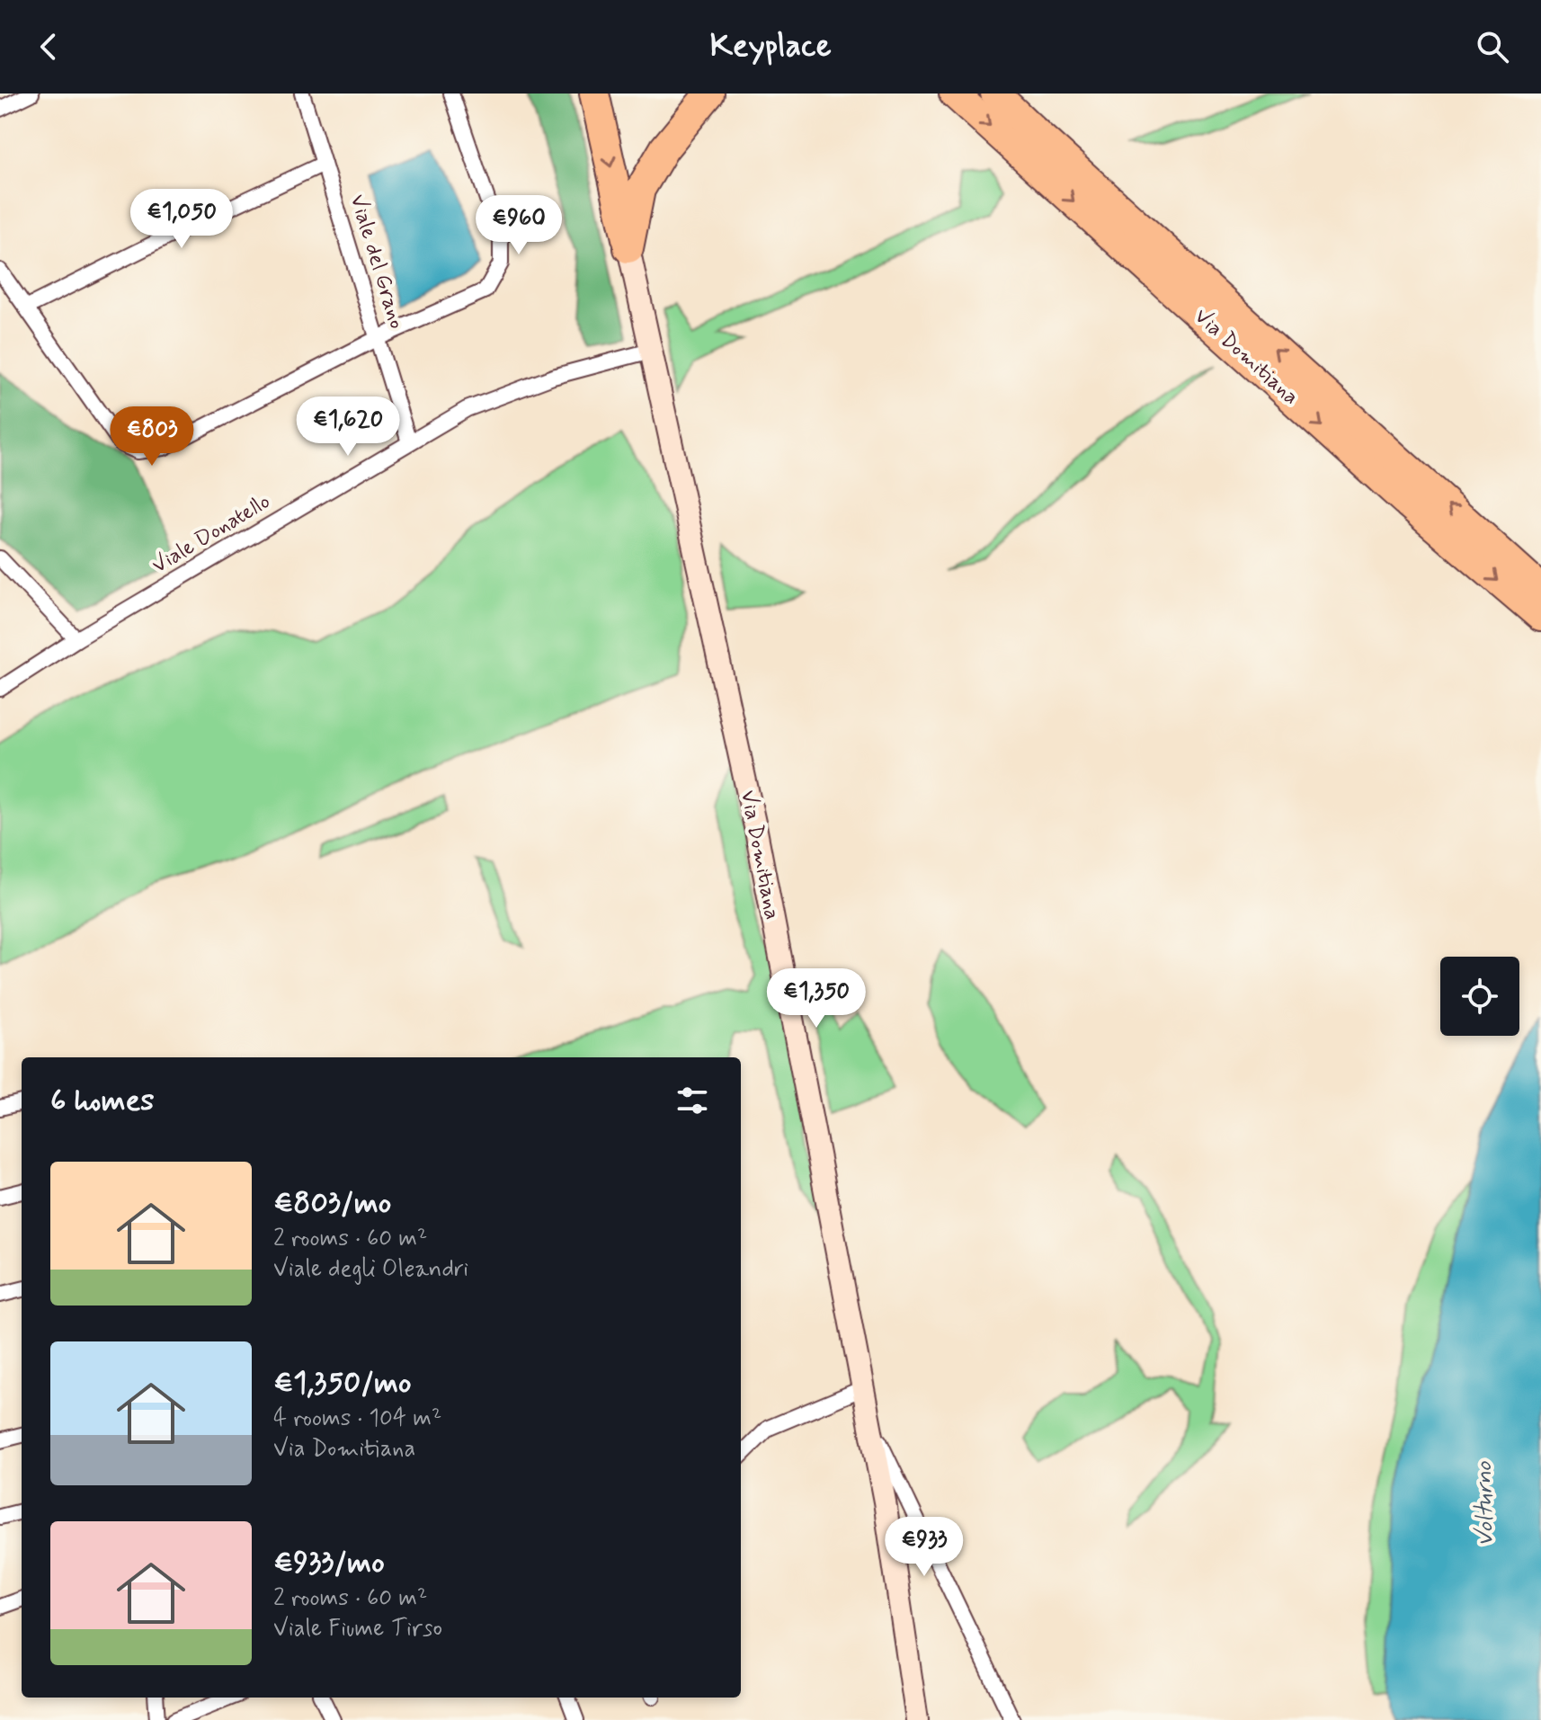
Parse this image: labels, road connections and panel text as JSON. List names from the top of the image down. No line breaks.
{"streets":{"highway":["Via Domitiana"],"street":["Viale del Grano","Viale Donatello"]},"crossings":[["Viale del Grano","Viale Donatello"],["Via Domitiana","Viale Donatello"]],"water":["Volturno"],"page":{"header":"Keyplace","price":["€1,050","€960","€1,620","€803","€1,350","€933"],"heading":"6 homes","list":[{"name":"€803/mo","note":"2 rooms · 60 m² · Viale degli Oleandri"},{"name":"€1,350/mo","note":"4 rooms · 104 m² · Via Domitiana"},{"name":"€933/mo","note":"2 rooms · 60 m² · Viale Fiume Tirso"}]}}
